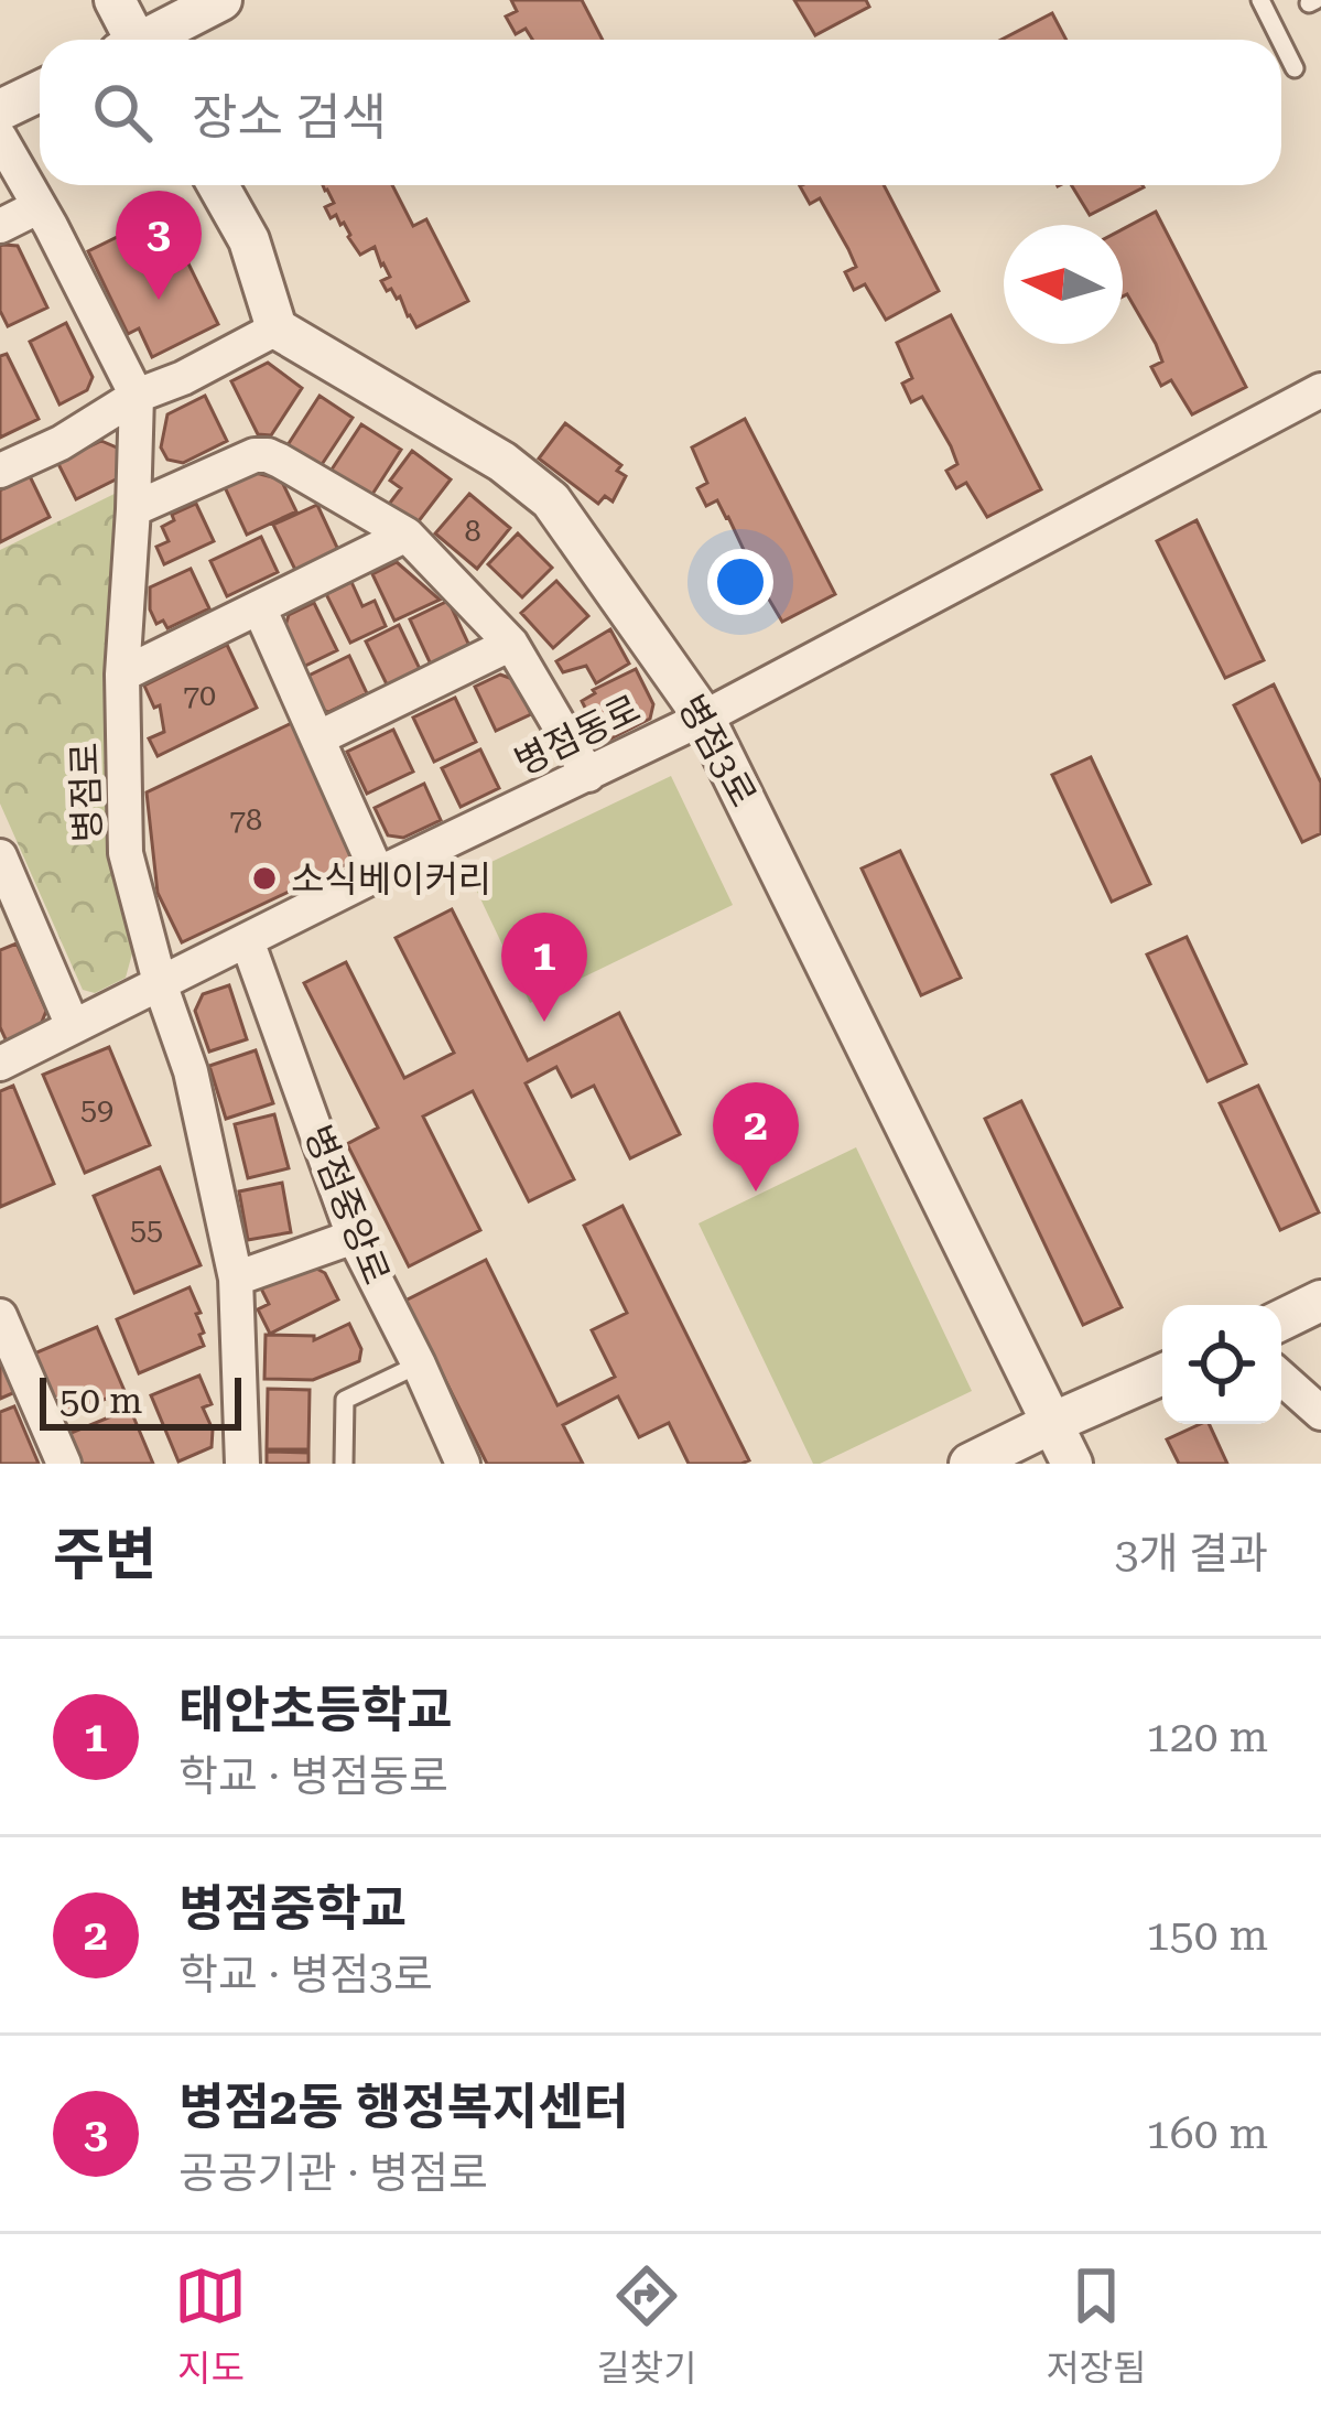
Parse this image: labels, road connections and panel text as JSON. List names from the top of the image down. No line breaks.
{"streets":{"street":["병점동로","병점3로","병점로","병점중앙로"]},"crossings":[["병점동로","병점3로"],["병점동로","병점로"],["병점동로","병점중앙로"]],"places":["소식베이커리"],"house_numbers":["8","70","78","59","55"],"scale_bar":"50 m","north":"left","page":{"search":"장소 검색","pins":["3","1","2"],"scale":"50 m","heading":["주변","3개 결과"],"list":[{"mark":"1","name":"태안초등학교","note":"학교 · 병점동로","value":"120 m"},{"mark":"2","name":"병점중학교","note":"학교 · 병점3로","value":"150 m"},{"mark":"3","name":"병점2동 행정복지센터","note":"공공기관 · 병점로","value":"160 m"}],"nav":["지도","길찾기","저장됨"]}}
